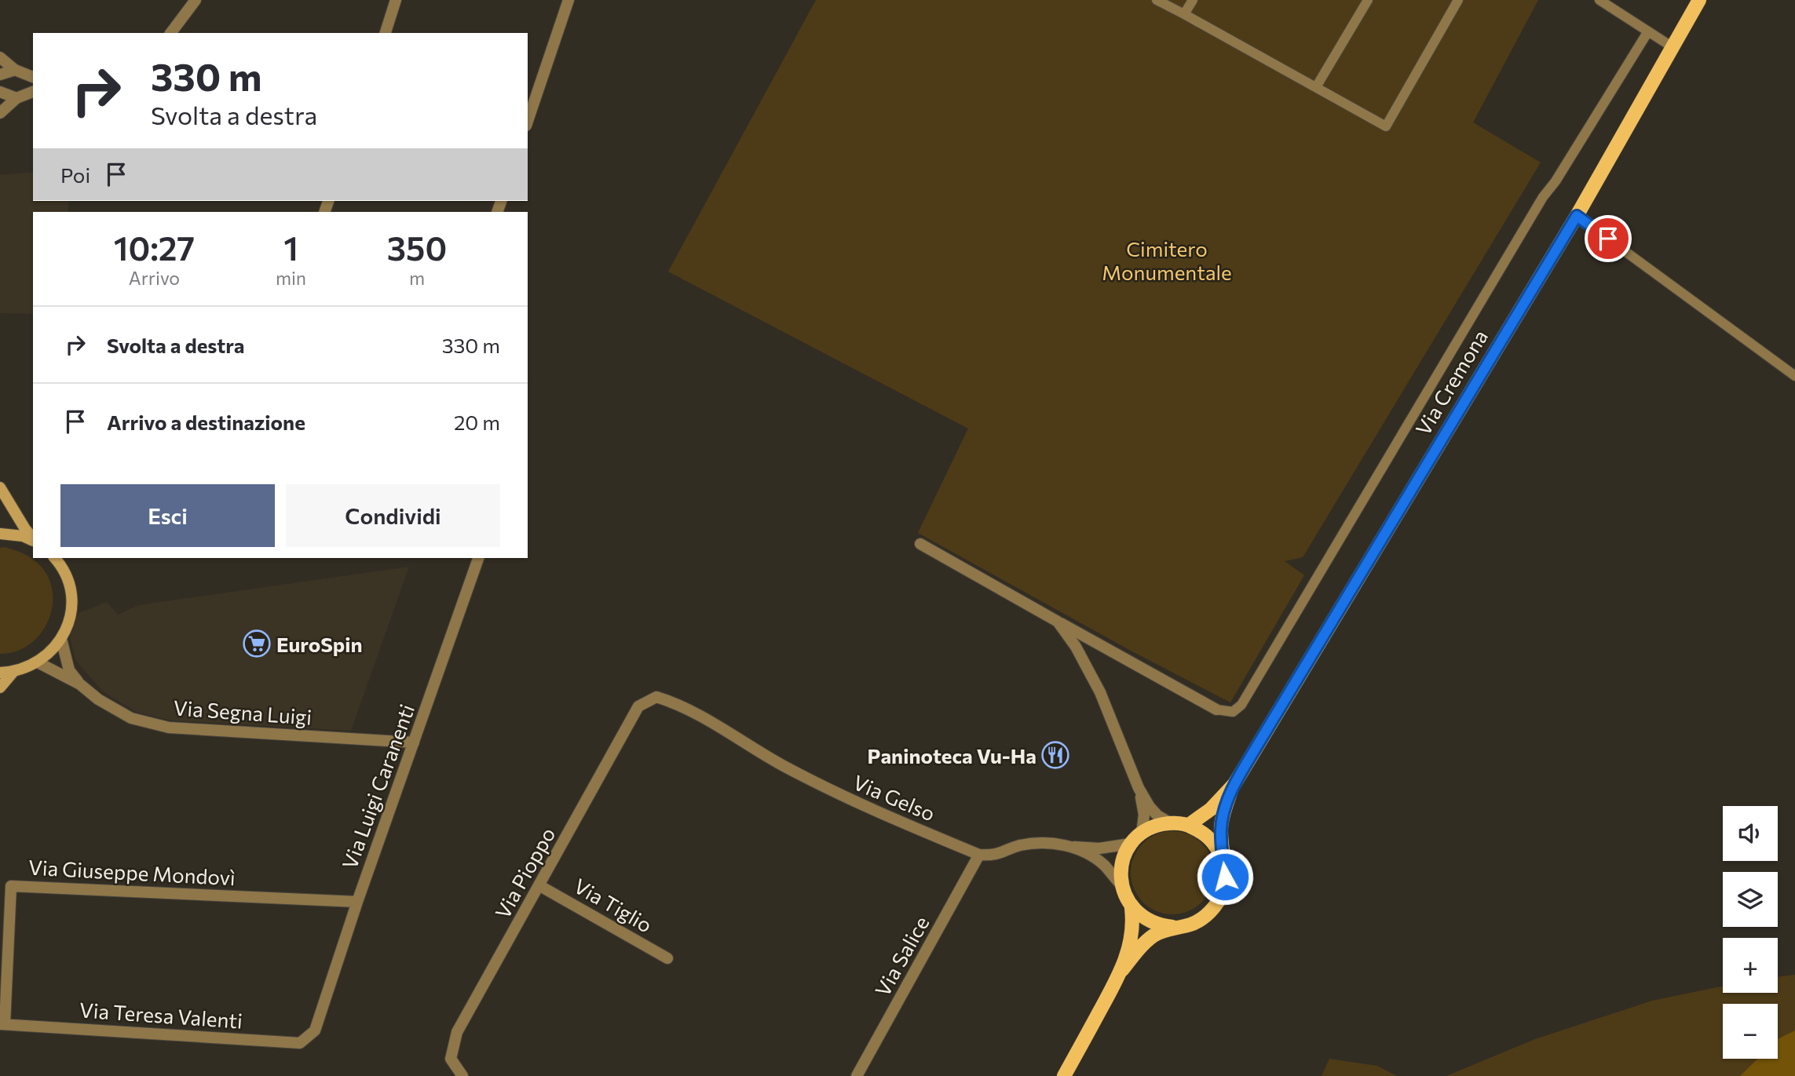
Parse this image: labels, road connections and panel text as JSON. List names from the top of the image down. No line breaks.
{"streets":{"main road":["Via Cremona"],"street":["Via Segna Luigi","Via Luigi Caranenti","Via Gelso","Via Giuseppe Mondovì","Via Pioppo","Via Tiglio","Via Salice","Via Teresa Valenti"]},"crossings":[["Via Cremona","Via Gelso"],["Via Segna Luigi","Via Luigi Caranenti"],["Via Luigi Caranenti","Via Giuseppe Mondovì"],["Via Luigi Caranenti","Via Teresa Valenti"],["Via Gelso","Via Pioppo"],["Via Gelso","Via Salice"],["Via Giuseppe Mondovì","Via Teresa Valenti"],["Via Pioppo","Via Tiglio"]],"parks":["Cimitero Monumentale"],"places":{"supermarket":["EuroSpin"],"restaurant":["Paninoteca Vu-Ha"]},"page":{"turn":["330 m","Svolta a destra"],"then":"Poi","eta":["10:27","Arrivo","1","min","350","m"],"list":[{"name":"Svolta a destra","value":"330 m"},{"name":"Arrivo a destinazione","value":"20 m"}],"buttons":["Esci","Condividi"],"map_buttons":["+","−"]}}
